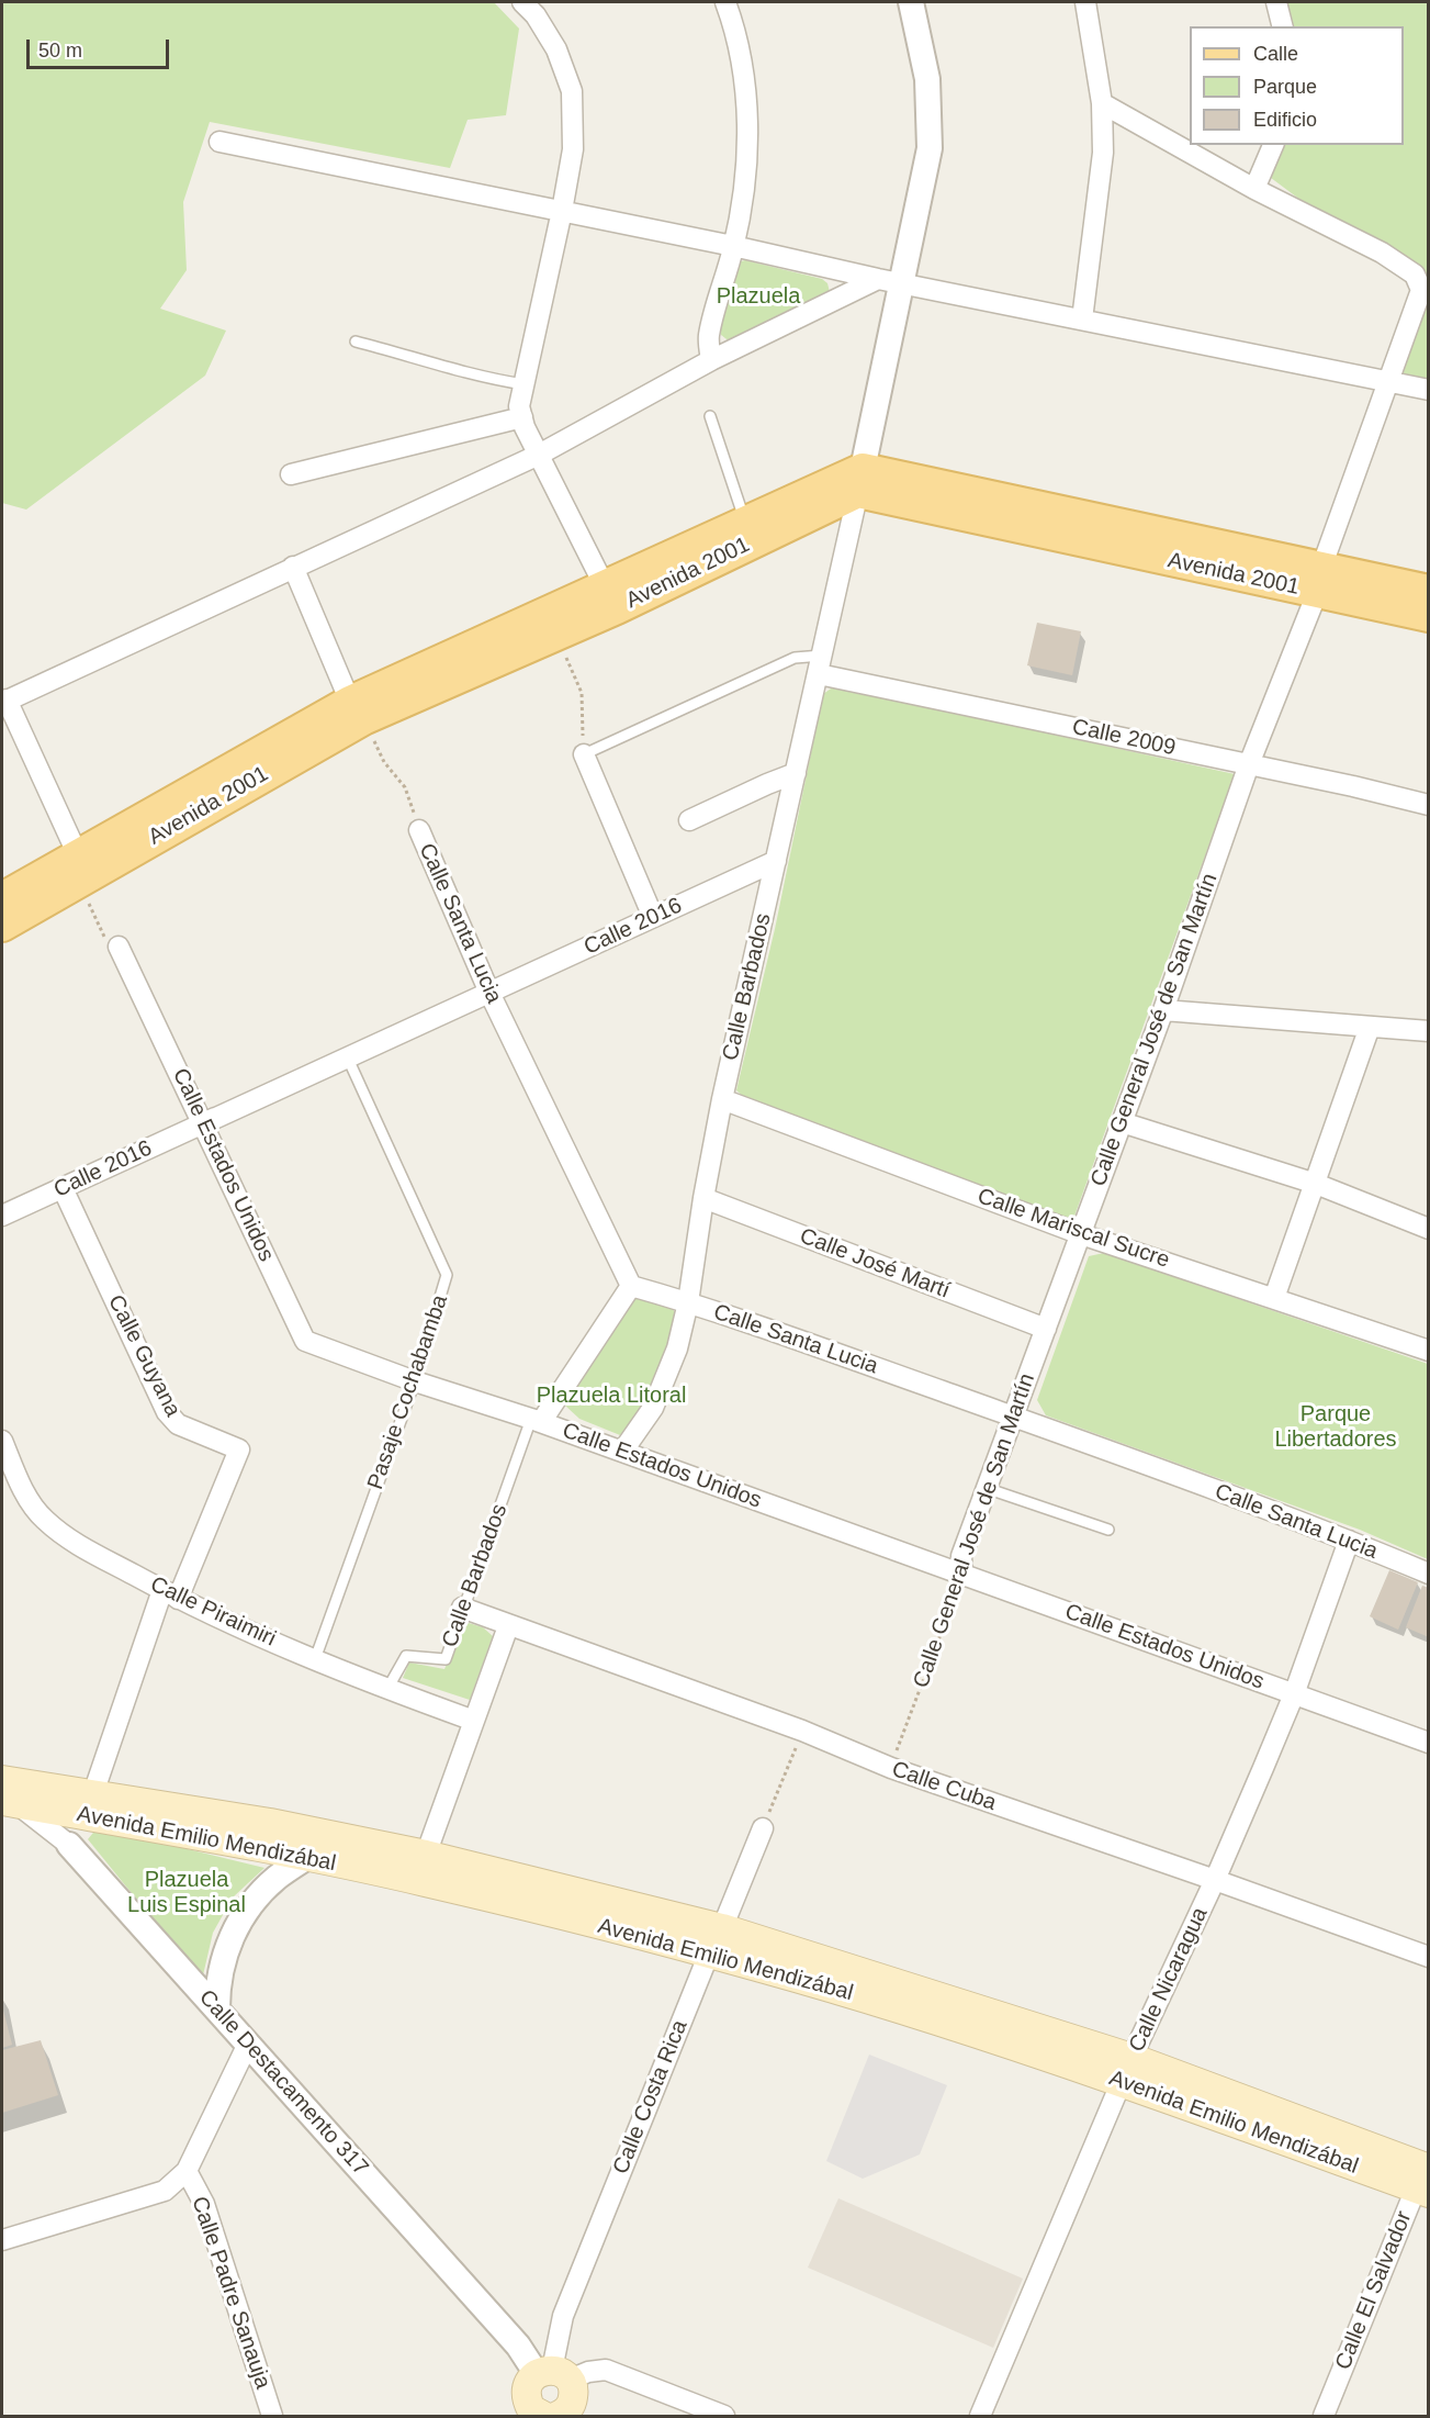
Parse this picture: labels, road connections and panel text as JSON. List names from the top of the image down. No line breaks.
{"streets":{"main road":["Avenida 2001","Avenida Emilio Mendizábal"],"street":["Calle 2009","Calle Santa Lucia","Calle 2016","Calle Barbados","Calle General José de San Martín","Calle Estados Unidos","Calle Mariscal Sucre","Calle José Martí","Calle Guyana","Calle Piraimiri","Calle Cuba","Calle Nicaragua","Calle Destacamento 317","Calle Costa Rica","Calle El Salvador","Calle Padre Sanauja"],"lane":["Pasaje Cochabamba"]},"crossings":[["Avenida 2001","Calle Barbados"],["Avenida 2001","Calle General José de San Martín"],["Calle 2009","Calle Barbados"],["Calle 2009","Calle General José de San Martín"],["Calle Santa Lucia","Calle 2016"],["Calle Santa Lucia","Calle Barbados"],["Calle Santa Lucia","Calle General José de San Martín"],["Calle Santa Lucia","Calle Nicaragua"],["Calle 2016","Calle Barbados"],["Calle 2016","Calle Estados Unidos"],["Calle 2016","Calle Guyana"],["Calle 2016","Pasaje Cochabamba"],["Calle Barbados","Calle Estados Unidos"],["Calle Barbados","Calle Mariscal Sucre"],["Calle Barbados","Calle José Martí"],["Calle Barbados","Calle Piraimiri"],["Calle Barbados","Calle Cuba"],["Calle General José de San Martín","Calle Estados Unidos"],["Calle General José de San Martín","Calle Mariscal Sucre"],["Calle General José de San Martín","Calle José Martí"],["Calle General José de San Martín","Calle Cuba"],["Calle Estados Unidos","Pasaje Cochabamba"],["Calle Estados Unidos","Calle Nicaragua"],["Calle Guyana","Calle Piraimiri"],["Calle Guyana","Avenida Emilio Mendizábal"],["Pasaje Cochabamba","Calle Piraimiri"],["Calle Cuba","Calle Nicaragua"],["Avenida Emilio Mendizábal","Calle Nicaragua"],["Avenida Emilio Mendizábal","Calle Destacamento 317"],["Avenida Emilio Mendizábal","Calle Costa Rica"],["Avenida Emilio Mendizábal","Calle El Salvador"],["Calle Destacamento 317","Calle Costa Rica"]],"parks":["Plazuela","Plazuela Litoral","Parque Libertadores","Plazuela Luis Espinal"],"legend":["Calle","Parque","Edificio"],"scale_bar":"50 m"}
